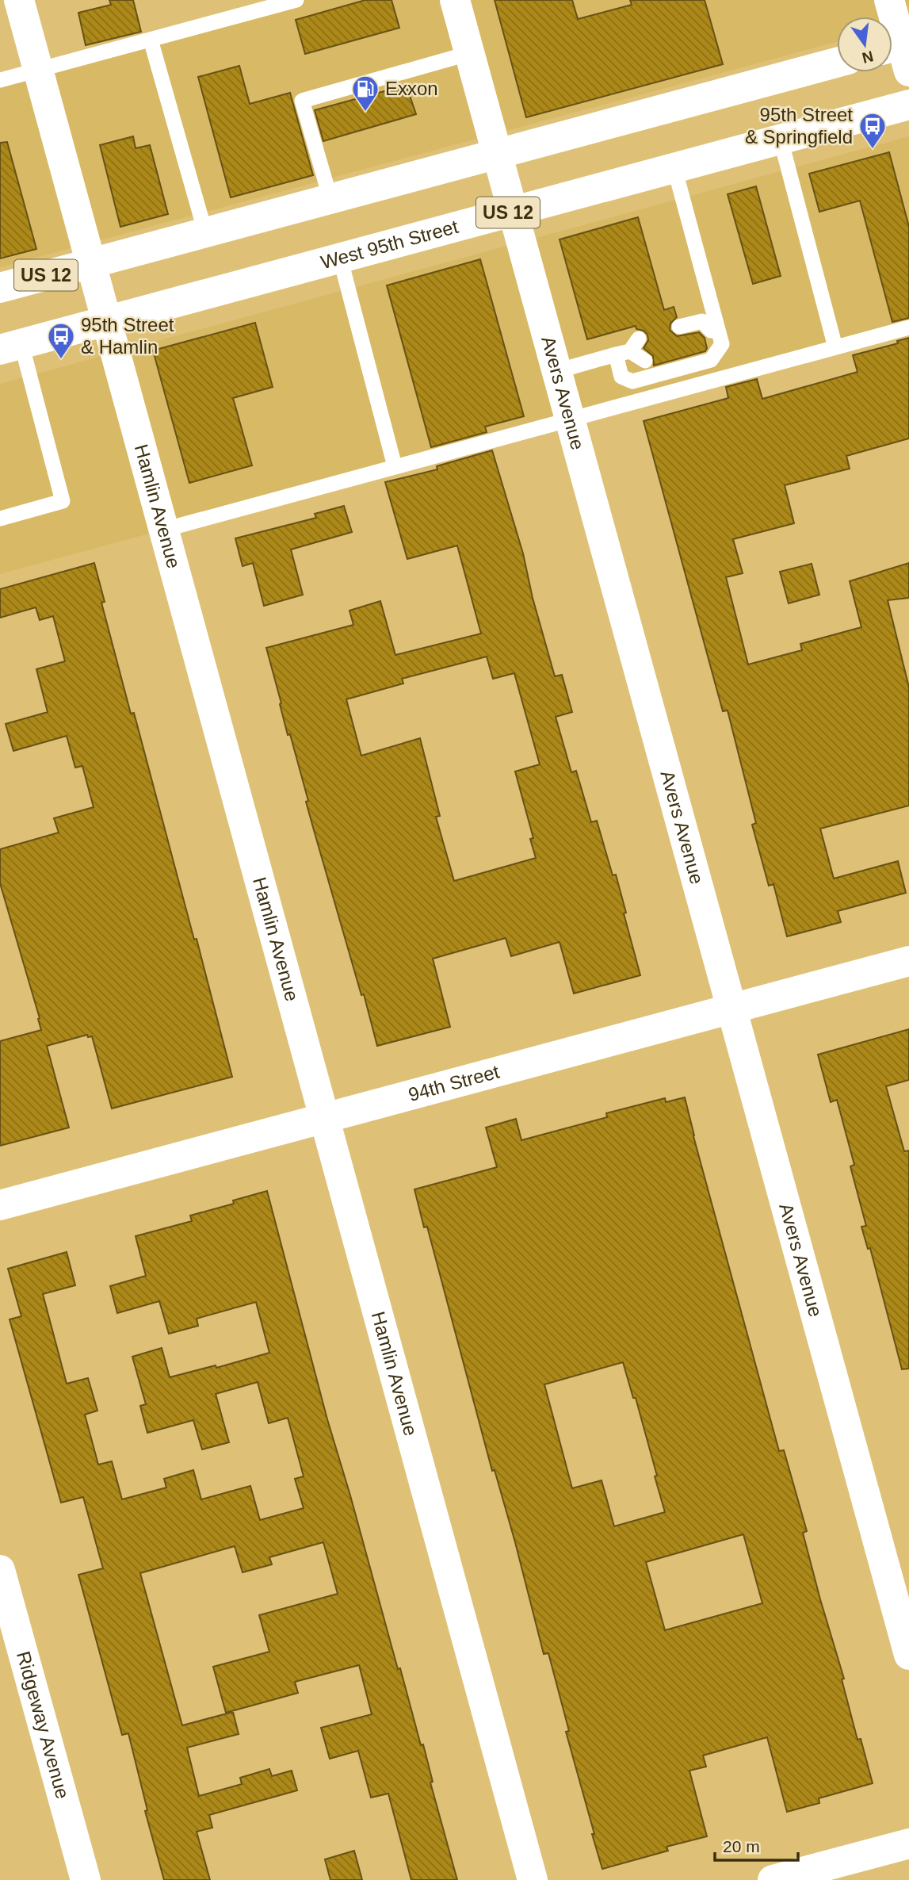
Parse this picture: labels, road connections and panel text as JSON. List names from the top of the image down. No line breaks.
{"streets":{"street":["US 12","West 95th Street","Avers Avenue","Hamlin Avenue","94th Street","Ridgeway Avenue"]},"crossings":[["US 12","Avers Avenue"],["US 12","Hamlin Avenue"],["West 95th Street","Avers Avenue"],["West 95th Street","Hamlin Avenue"],["Avers Avenue","94th Street"],["Hamlin Avenue","94th Street"]],"places":{"fuel station":["Exxon"],"bus stop":["95th Street & Springfield","95th Street & Hamlin"]},"scale_bar":"20 m","north":"bottom"}
